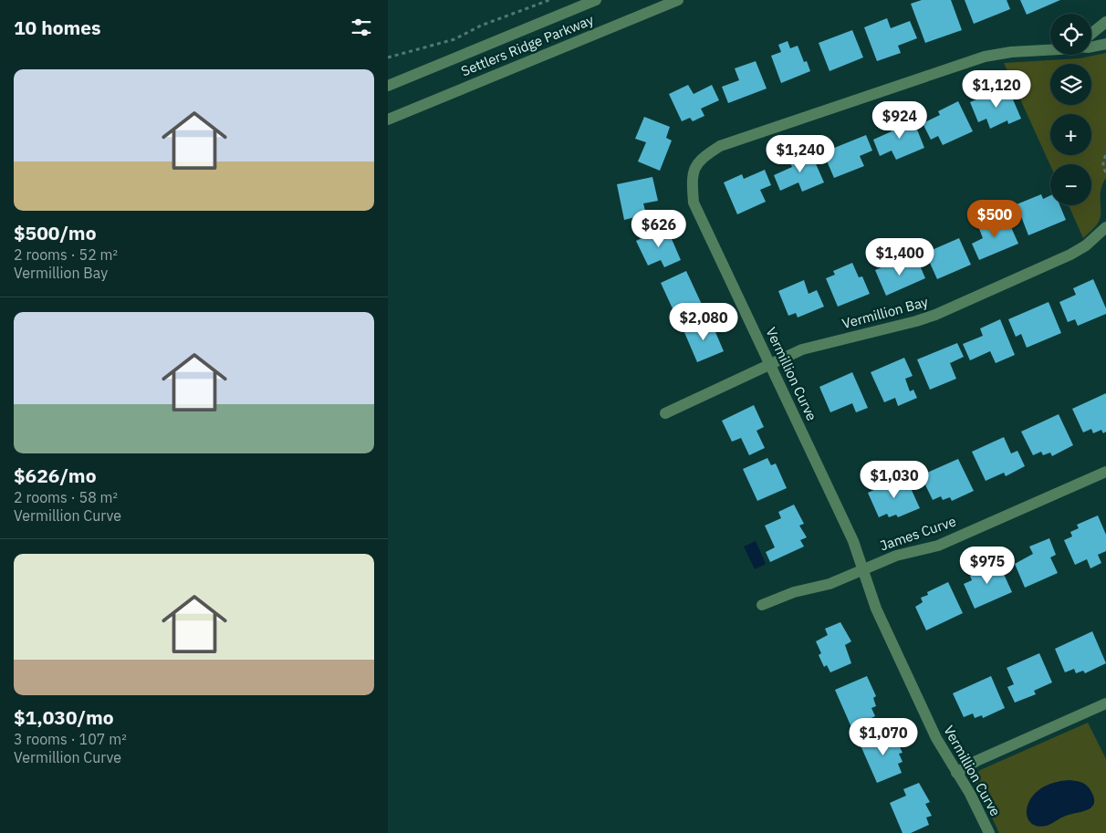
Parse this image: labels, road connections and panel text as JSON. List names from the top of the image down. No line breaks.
{"streets":{"street":["Settlers Ridge Parkway","Vermillion Bay","Vermillion Curve","James Curve"]},"crossings":[["Vermillion Bay","Vermillion Curve"],["Vermillion Curve","James Curve"]],"page":{"heading":"10 homes","map_buttons":["+","−"],"list":[{"name":"$500/mo","note":"2 rooms · 52 m² · Vermillion Bay"},{"name":"$626/mo","note":"2 rooms · 58 m² · Vermillion Curve"},{"name":"$1,030/mo","note":"3 rooms · 107 m² · Vermillion Curve"}],"price":["$1,120","$924","$1,240","$500","$626","$1,400","$2,080","$1,030","$975","$1,070"]}}
